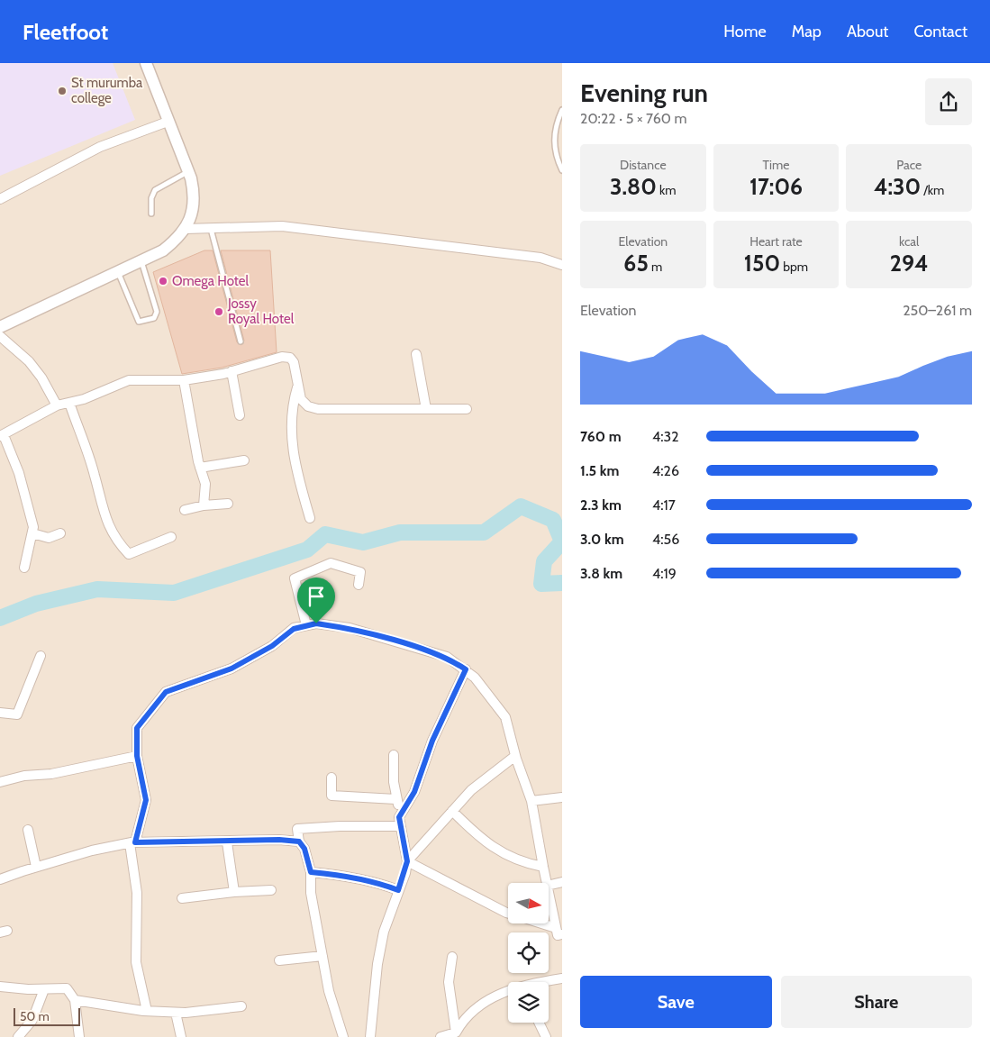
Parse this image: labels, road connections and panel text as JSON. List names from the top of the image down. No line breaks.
{"places":["St murumba college","Omega Hotel","Jossy Royal Hotel"],"scale_bar":"50 m","north":"right","page":{"header":"Fleetfoot","nav":["Home","Map","About","Contact"],"heading":["Evening run","20:22 · 5 × 760 m"],"stats":[["Distance","3.80 km"],["Time","17:06"],["Pace","4:30 /km"],["Elevation","65 m"],["Heart rate","150 bpm"],["kcal","294"]],"chart":["Elevation","250–261 m"],"list":[{"name":"760 m","note":"4:32"},{"name":"1.5 km","note":"4:26"},{"name":"2.3 km","note":"4:17"},{"name":"3.0 km","note":"4:56"},{"name":"3.8 km","note":"4:19"}],"buttons":["Save","Share"],"scale":"50 m"}}
